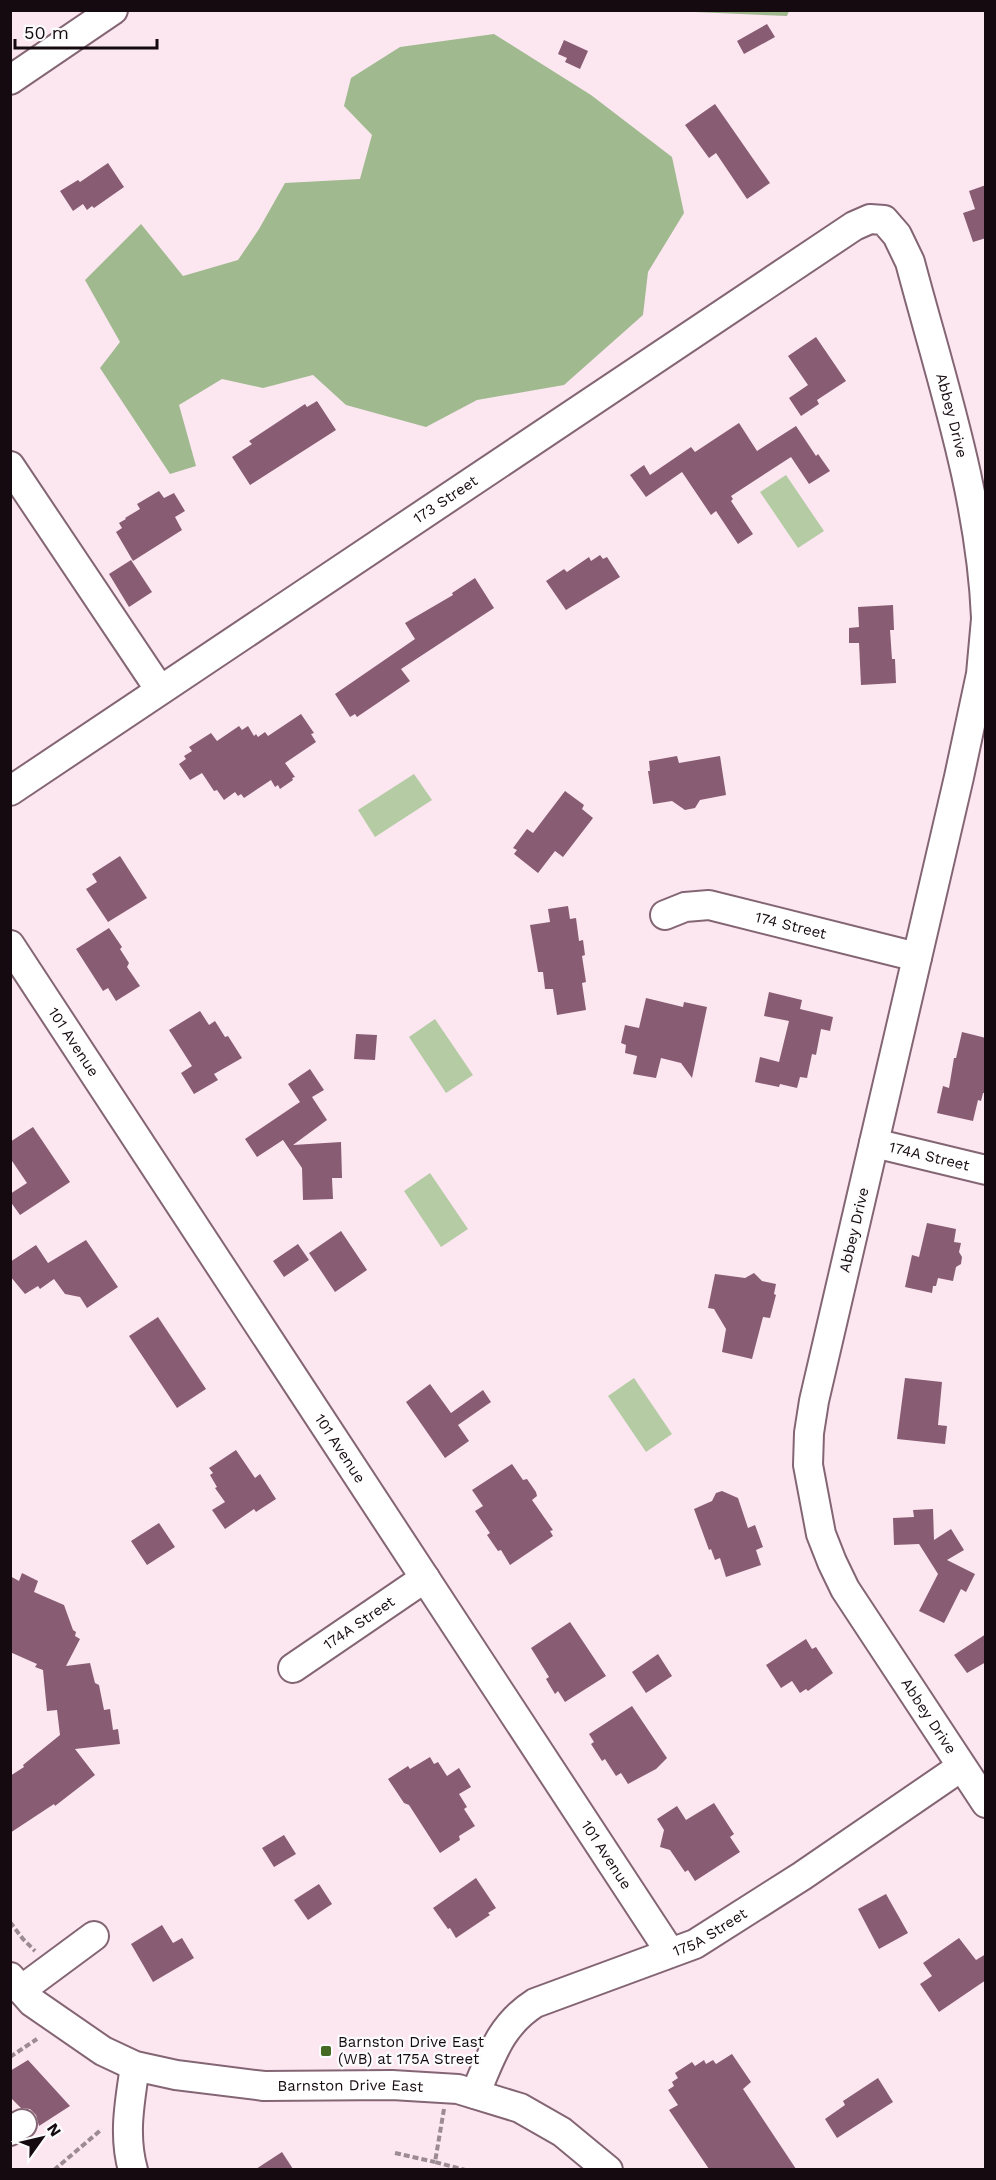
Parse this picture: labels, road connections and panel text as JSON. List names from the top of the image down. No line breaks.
{"streets":{"street":["Abbey Drive","173 Street","174 Street","101 Avenue","174A Street","175A Street","Barnston Drive East"]},"crossings":[["Abbey Drive","173 Street"],["Abbey Drive","174 Street"],["Abbey Drive","174A Street"],["Abbey Drive","175A Street"],["101 Avenue","174A Street"],["101 Avenue","175A Street"],["175A Street","Barnston Drive East"]],"places":{"transit":["Barnston Drive East (WB) at 175A Street"]},"scale_bar":"50 m","north":"top right"}
